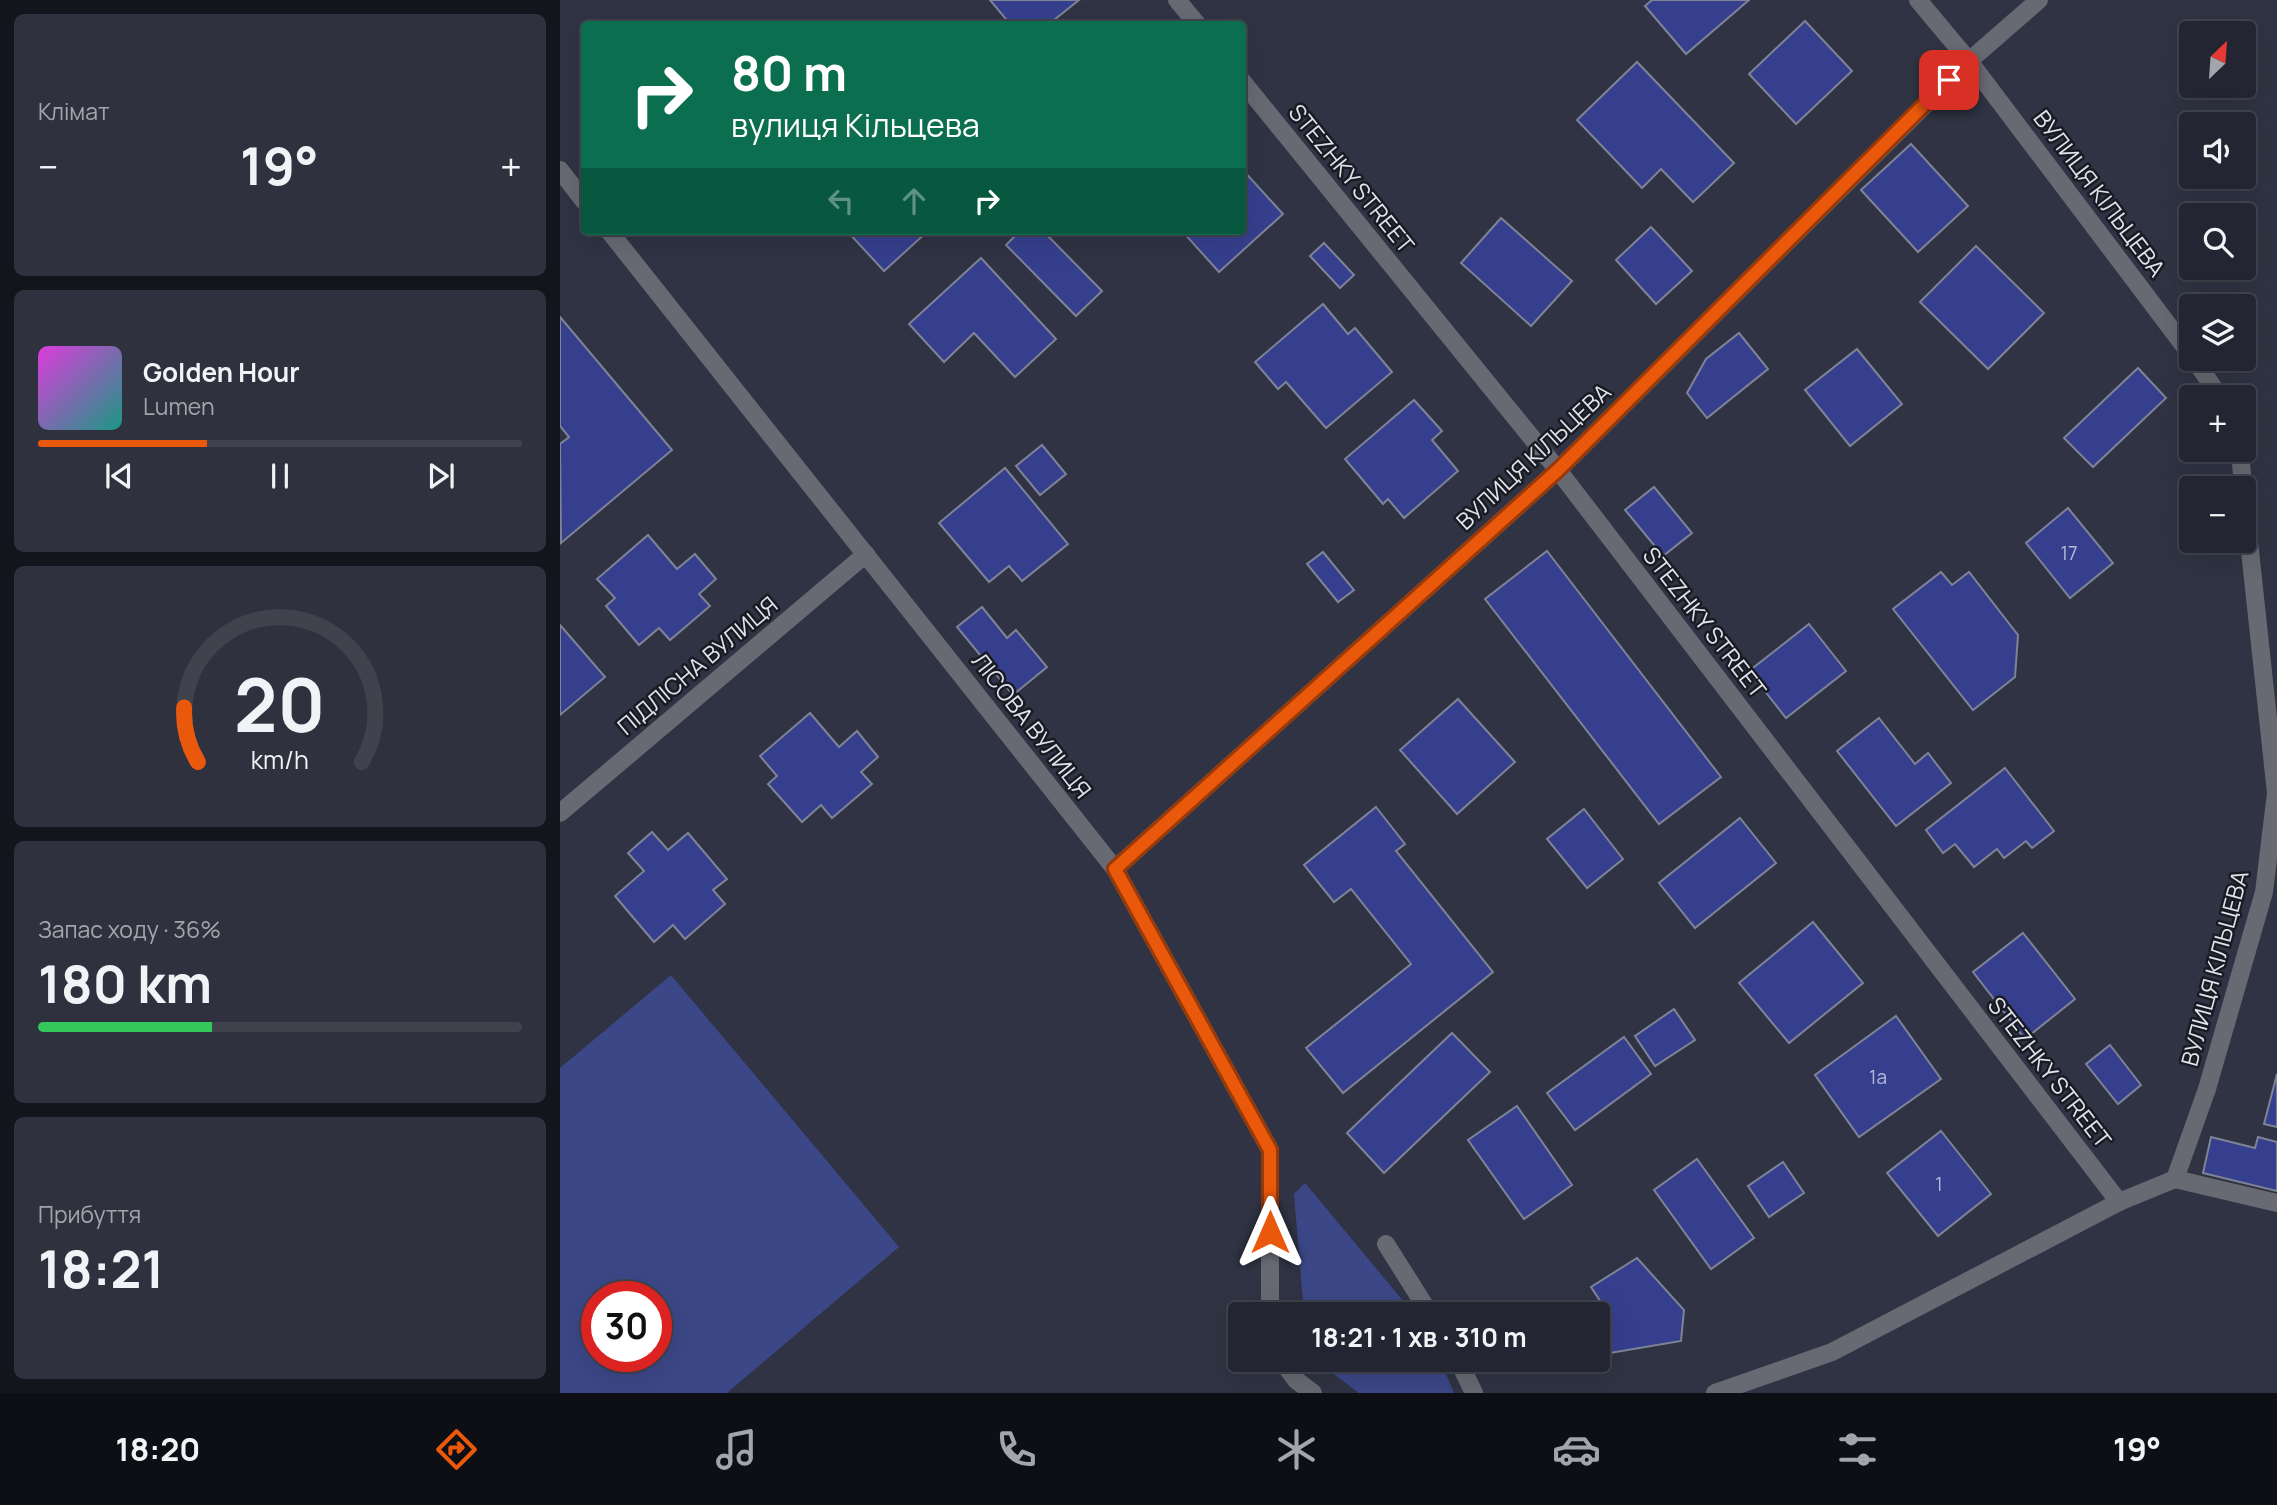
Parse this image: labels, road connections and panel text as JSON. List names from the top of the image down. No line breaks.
{"streets":{"street":["STEZHKY STREET","ВУЛИЦЯ КІЛЬЦЕВА","ПІДЛІСНА ВУЛИЦЯ","ЛІСОВА ВУЛИЦЯ"]},"crossings":[["STEZHKY STREET","ВУЛИЦЯ КІЛЬЦЕВА"],["ВУЛИЦЯ КІЛЬЦЕВА","ЛІСОВА ВУЛИЦЯ"],["ПІДЛІСНА ВУЛИЦЯ","ЛІСОВА ВУЛИЦЯ"]],"house_numbers":["17","1а","1"],"north":"top right","page":{"tile":["Клімат",["Запас ходу · 36%","180 km"],["Прибуття","18:21"]],"map_buttons":["+","−"],"turn":["80 m","вулиця Кільцева"],"heat":["−","19°","+"],"song":["Golden Hour","Lumen"],"limit":"30","trip":"18:21 · 1 хв · 310 m","tabs":["18:20","19°"],"gauge":["20","km/h"]}}
